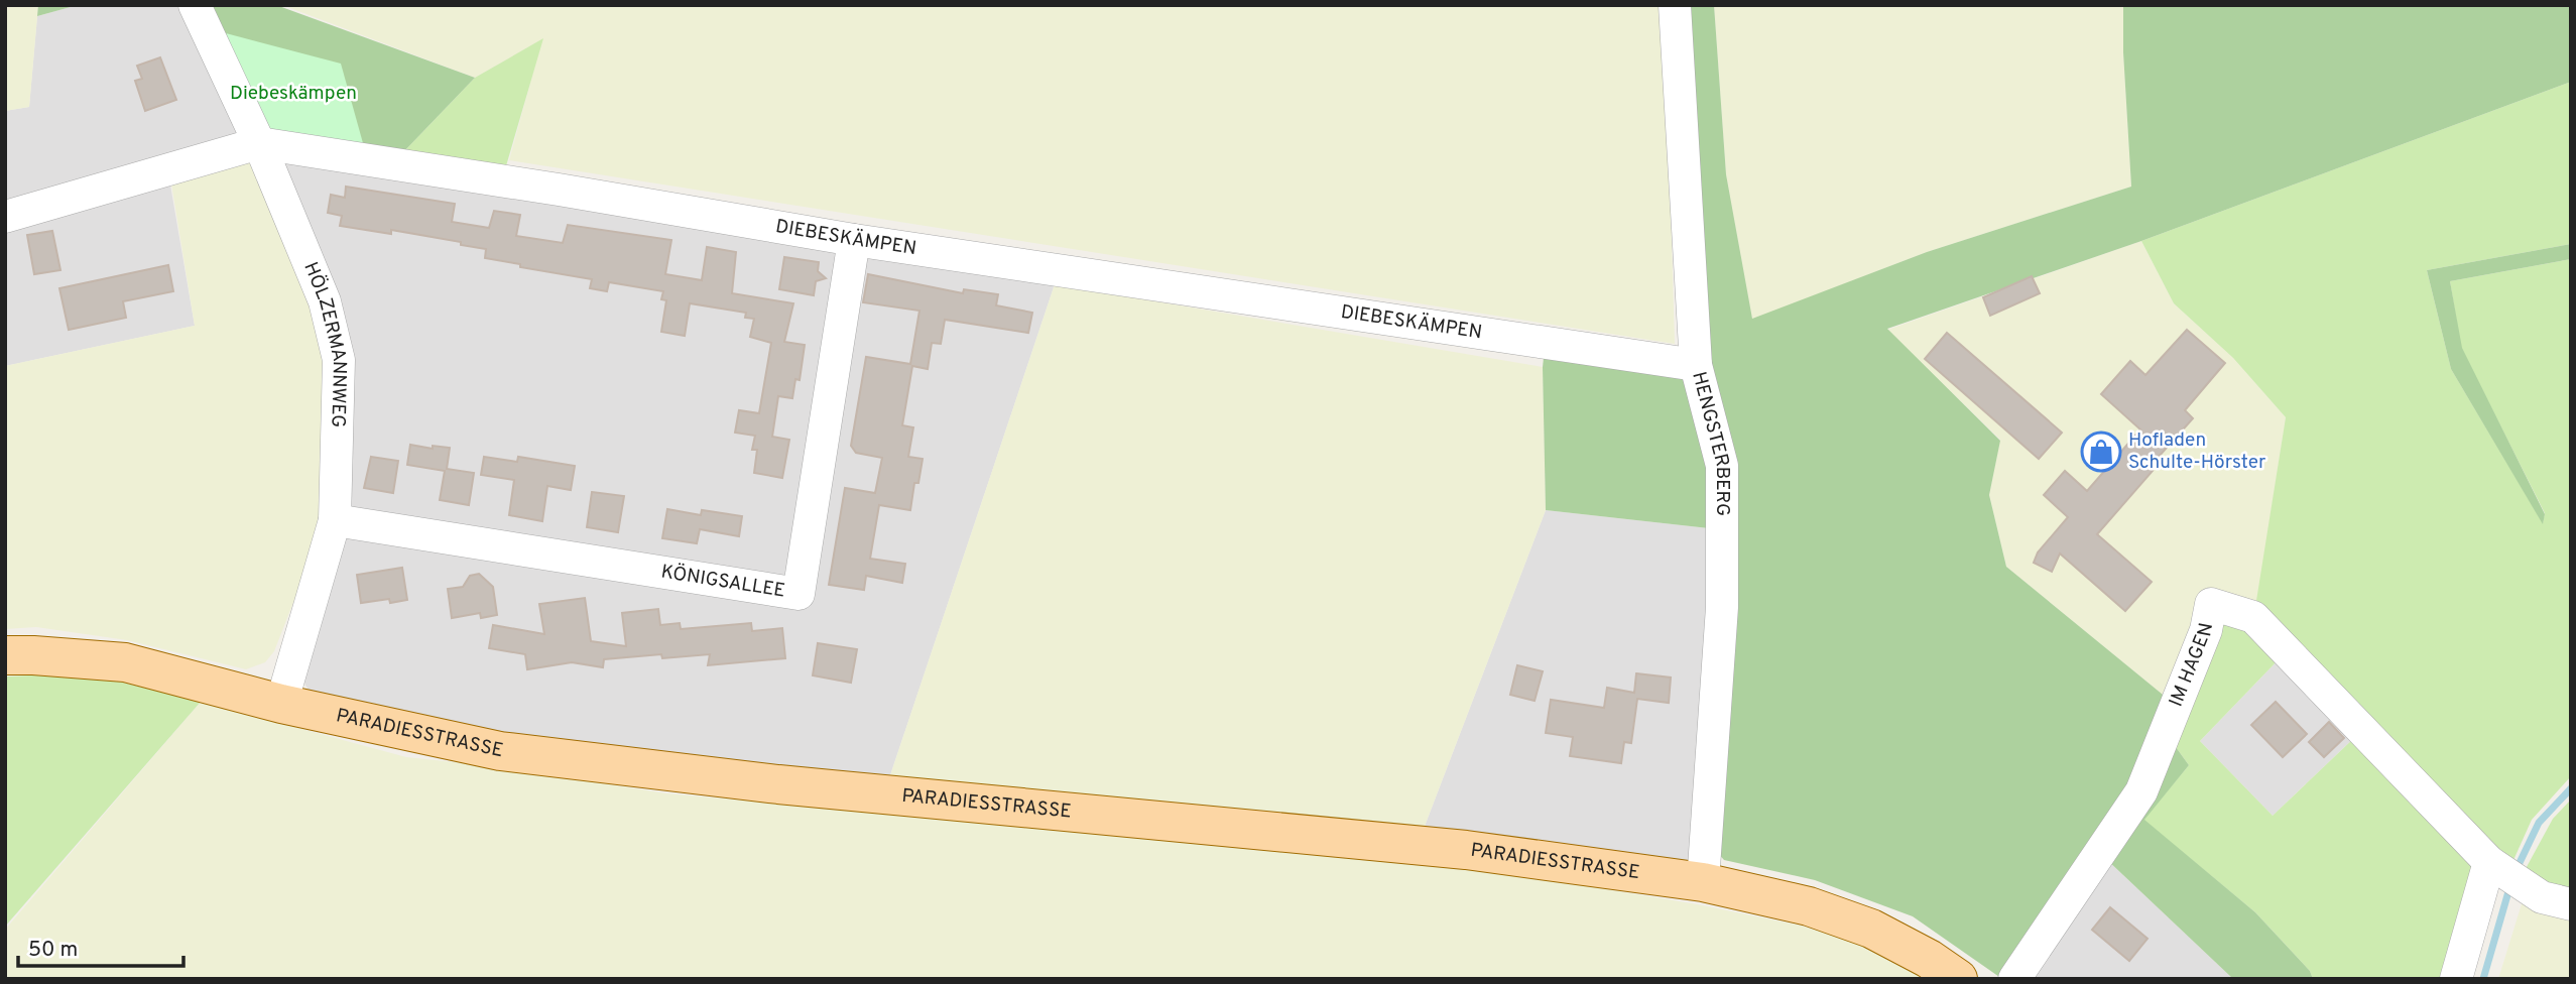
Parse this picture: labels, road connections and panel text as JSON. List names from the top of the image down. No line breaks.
{"streets":{"main road":["PARADIESSTRASSE"],"street":["DIEBESKÄMPEN","HÖLZERMANNWEG","HENGSTERBERG","KÖNIGSALLEE","IM HAGEN"]},"crossings":[["DIEBESKÄMPEN","HÖLZERMANNWEG"],["DIEBESKÄMPEN","HENGSTERBERG"],["DIEBESKÄMPEN","KÖNIGSALLEE"],["HÖLZERMANNWEG","KÖNIGSALLEE"],["HÖLZERMANNWEG","PARADIESSTRASSE"],["HENGSTERBERG","PARADIESSTRASSE"]],"parks":["Diebeskämpen"],"places":{"shop":["Hofladen Schulte-Hörster"]},"scale_bar":"50 m"}
